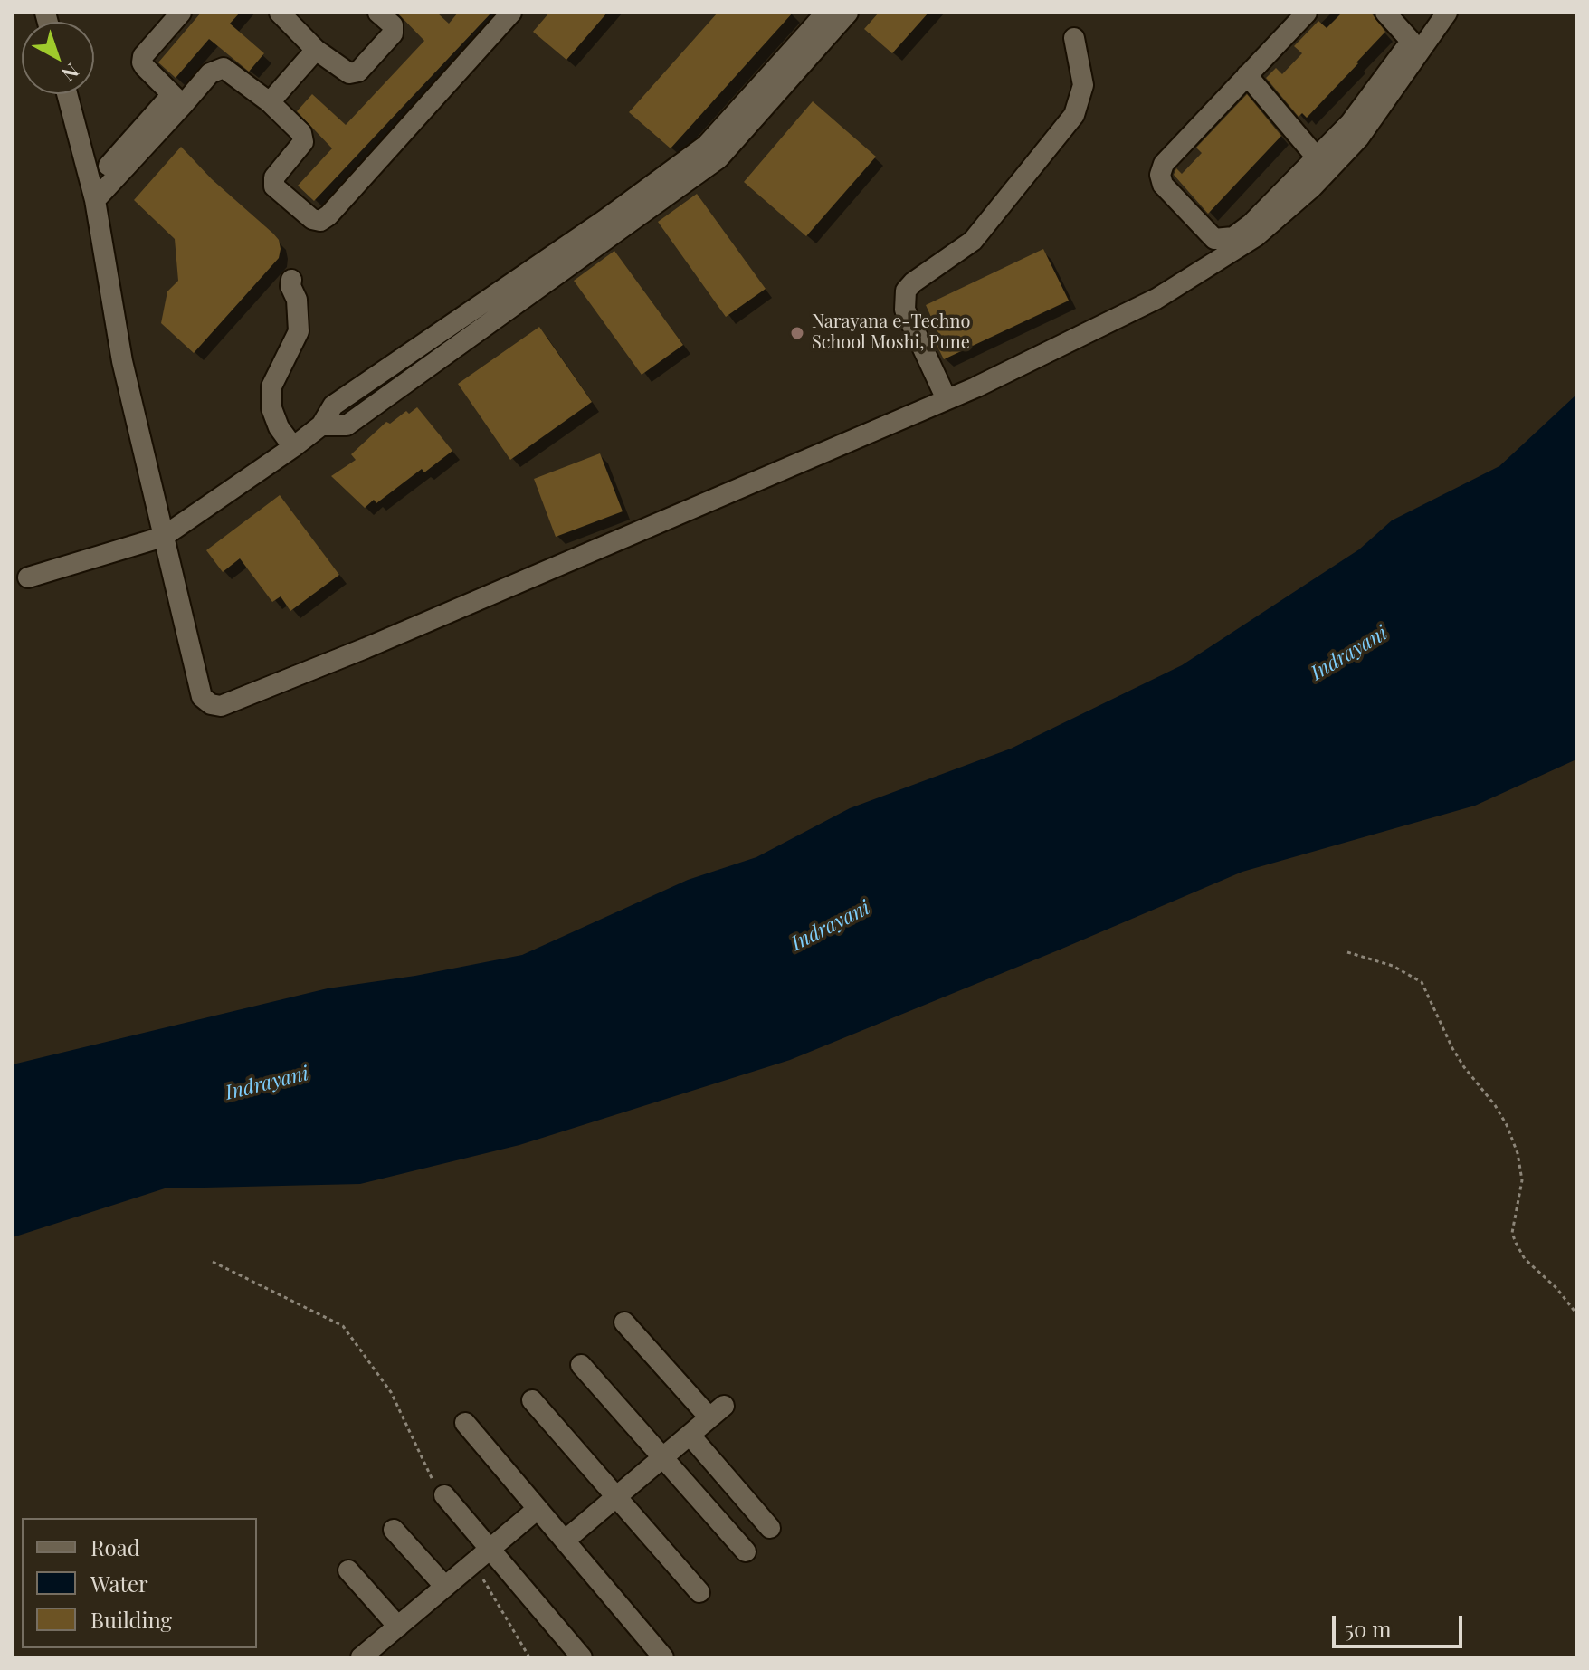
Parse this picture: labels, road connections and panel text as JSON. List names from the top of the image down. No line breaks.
{"water":["Indrayani"],"places":["Narayana e-Techno School Moshi, Pune"],"legend":["Road","Water","Building"],"scale_bar":"50 m","north":"bottom right"}
